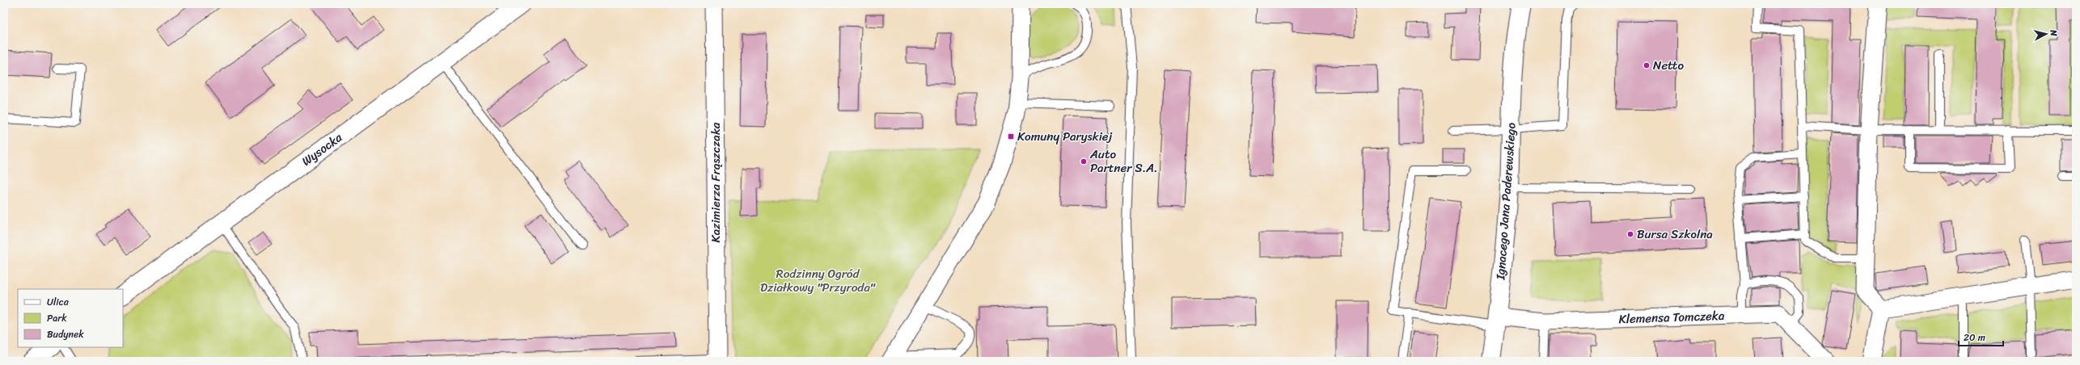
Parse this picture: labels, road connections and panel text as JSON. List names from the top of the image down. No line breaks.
{"streets":{"street":["Wysocka","Kazimierza Frąszczaka","Ignacego Jana Paderewskiego","Klemensa Tomczeka"]},"crossings":[["Ignacego Jana Paderewskiego","Klemensa Tomczeka"]],"parks":["Rodzinny Ogród Działkowy \"Przyroda\""],"places":{"other":["Netto","Auto Partner S.A.","Bursa Szkolna"],"transit":["Komuny Paryskiej"]},"legend":["Ulica","Park","Budynek"],"scale_bar":"20 m","north":"right"}
